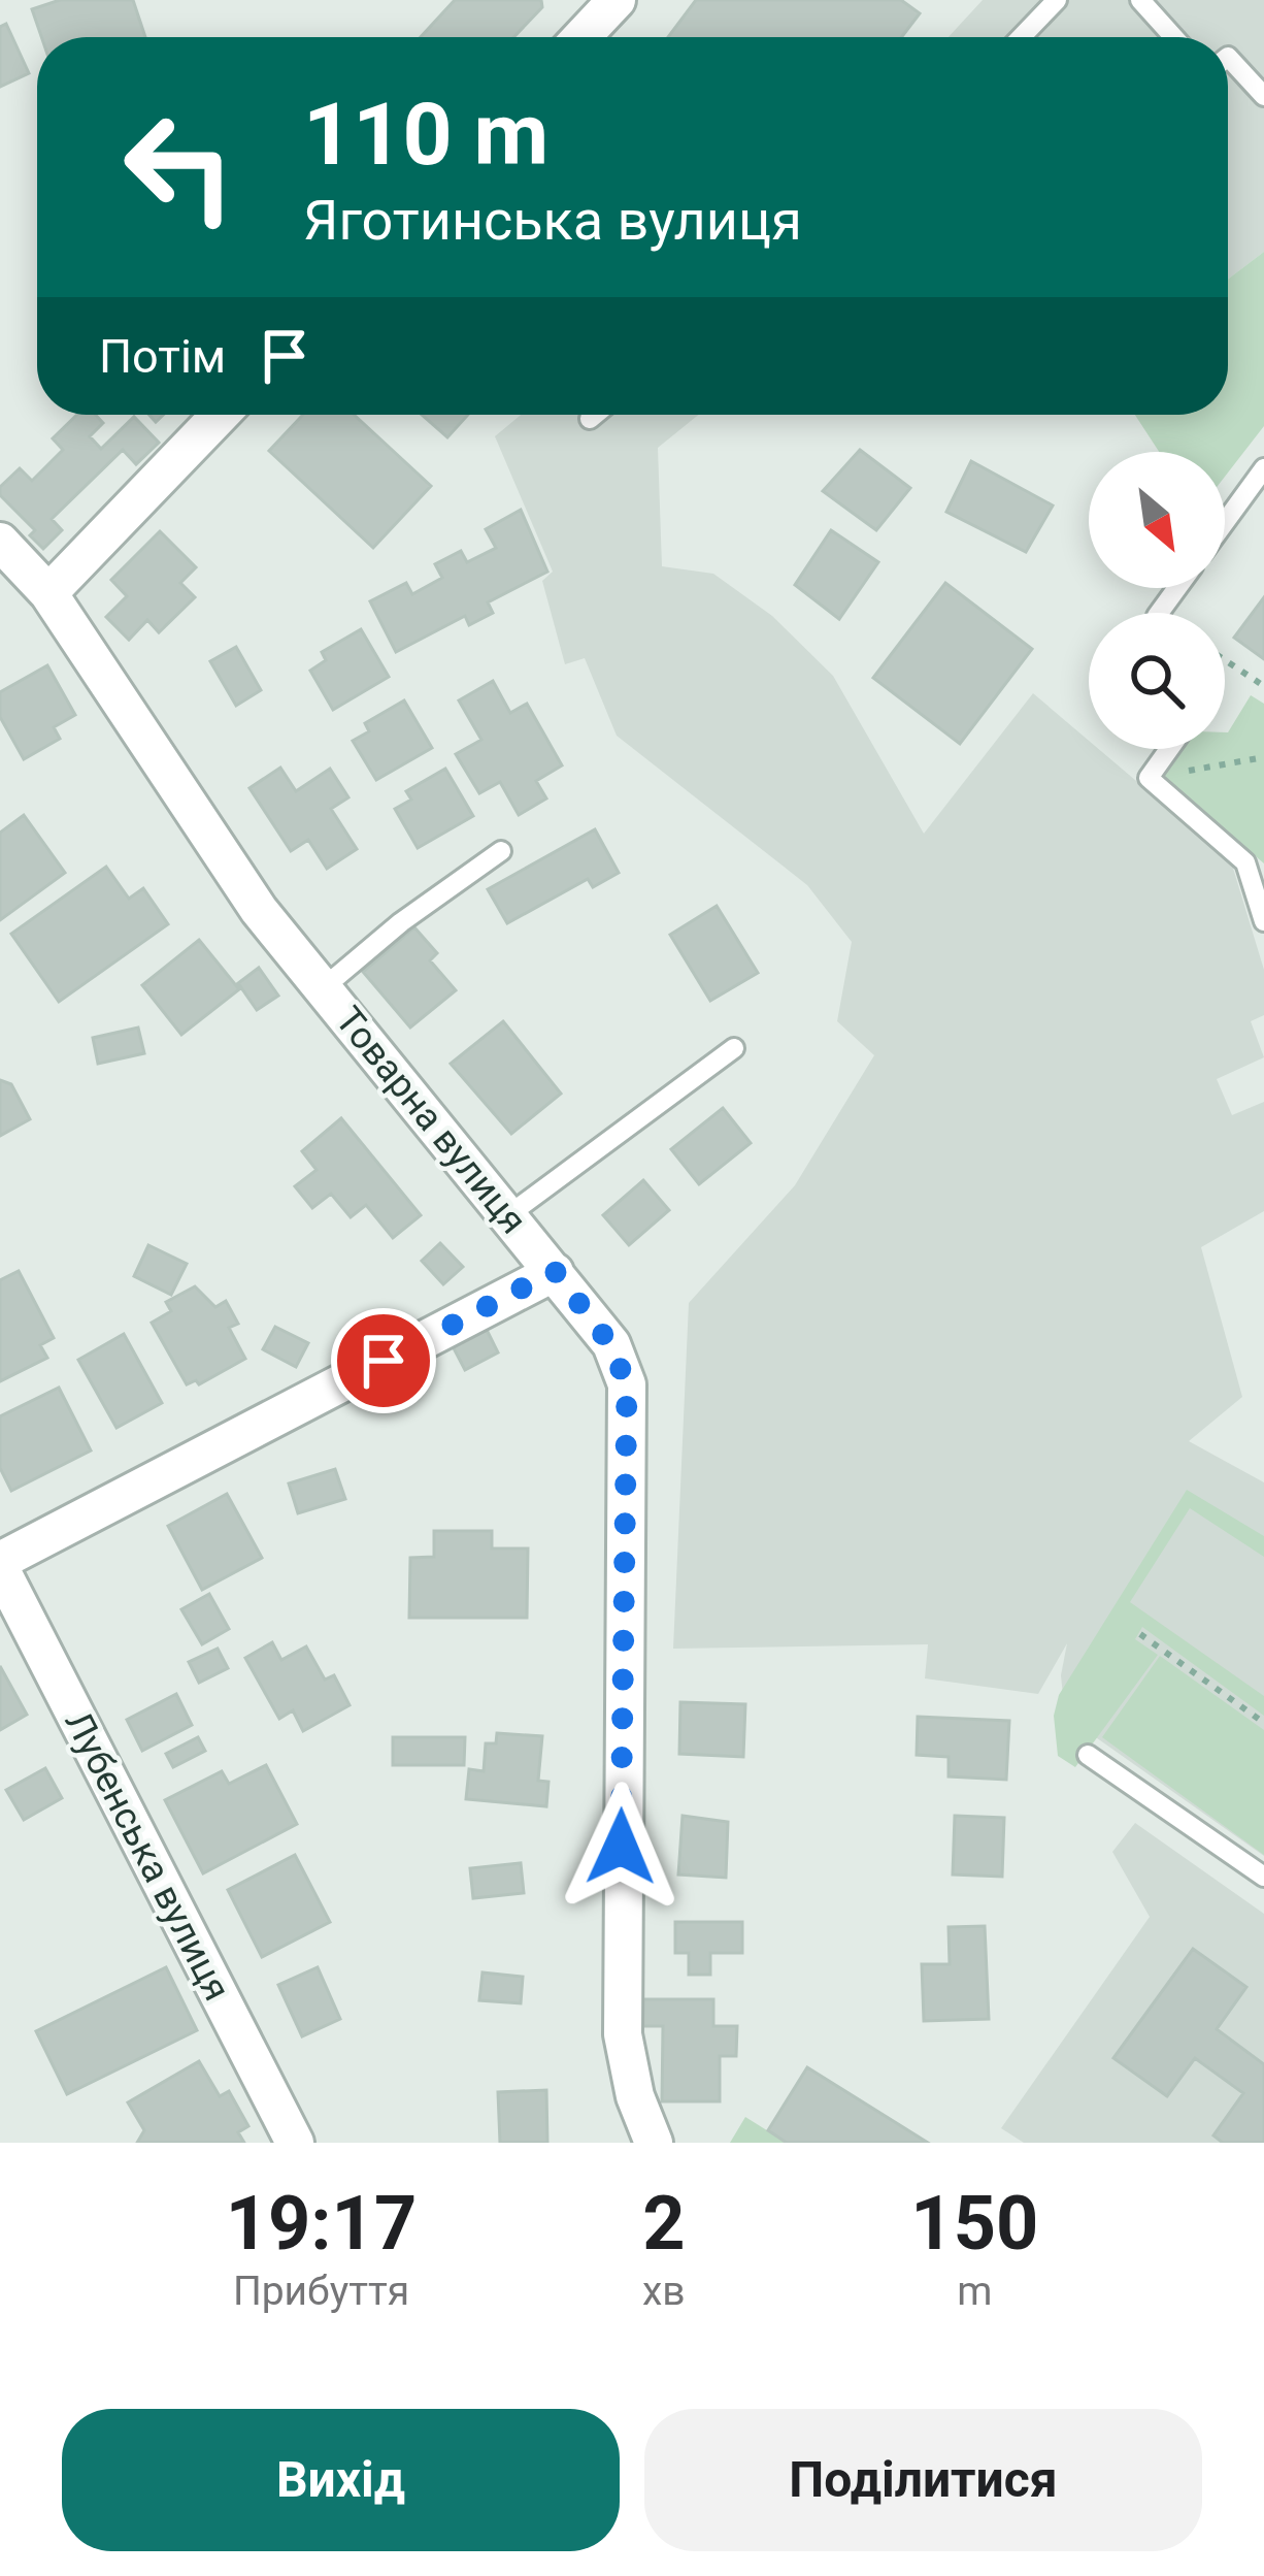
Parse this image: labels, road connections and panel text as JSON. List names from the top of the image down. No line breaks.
{"streets":{"street":["Товарна вулиця","Лубенська вулиця"]},"north":"bottom right","page":{"turn":["110 m","Яготинська вулиця"],"then":"Потім","eta":["19:17","Прибуття","2","хв","150","m"],"buttons":["Вихід","Поділитися"]}}
